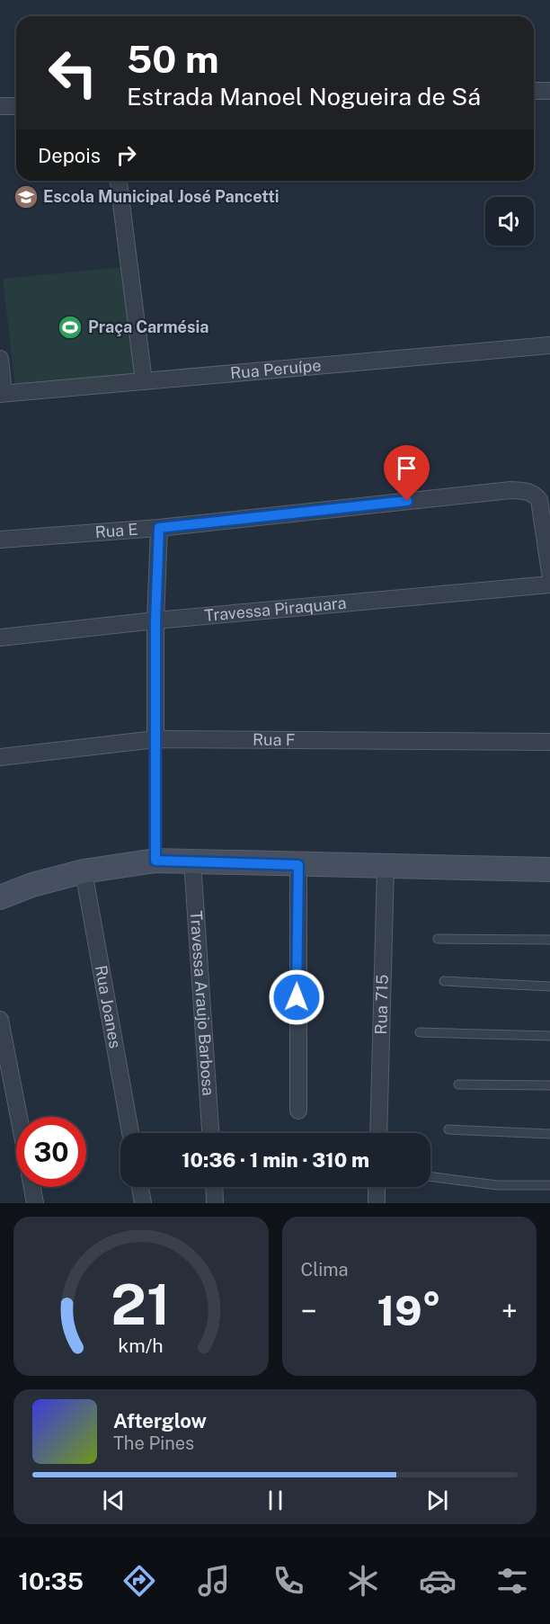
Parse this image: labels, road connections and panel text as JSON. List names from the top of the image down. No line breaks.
{"streets":{"street":["Rua Peruípe","Rua E","Travessa Piraquara","Rua F","Travessa Araujo Barbosa","Rua 715","Rua Joanes"]},"places":{"school or university":["Escola Municipal José Pancetti"],"sports":["Praça Carmésia"]},"page":{"turn":["50 m","Estrada Manoel Nogueira de Sá"],"then":"Depois","limit":"30","trip":"10:36 · 1 min · 310 m","tile":"Clima","heat":["−","19°","+"],"song":["Afterglow","The Pines"],"tabs":"10:35","gauge":["21","km/h"]}}
